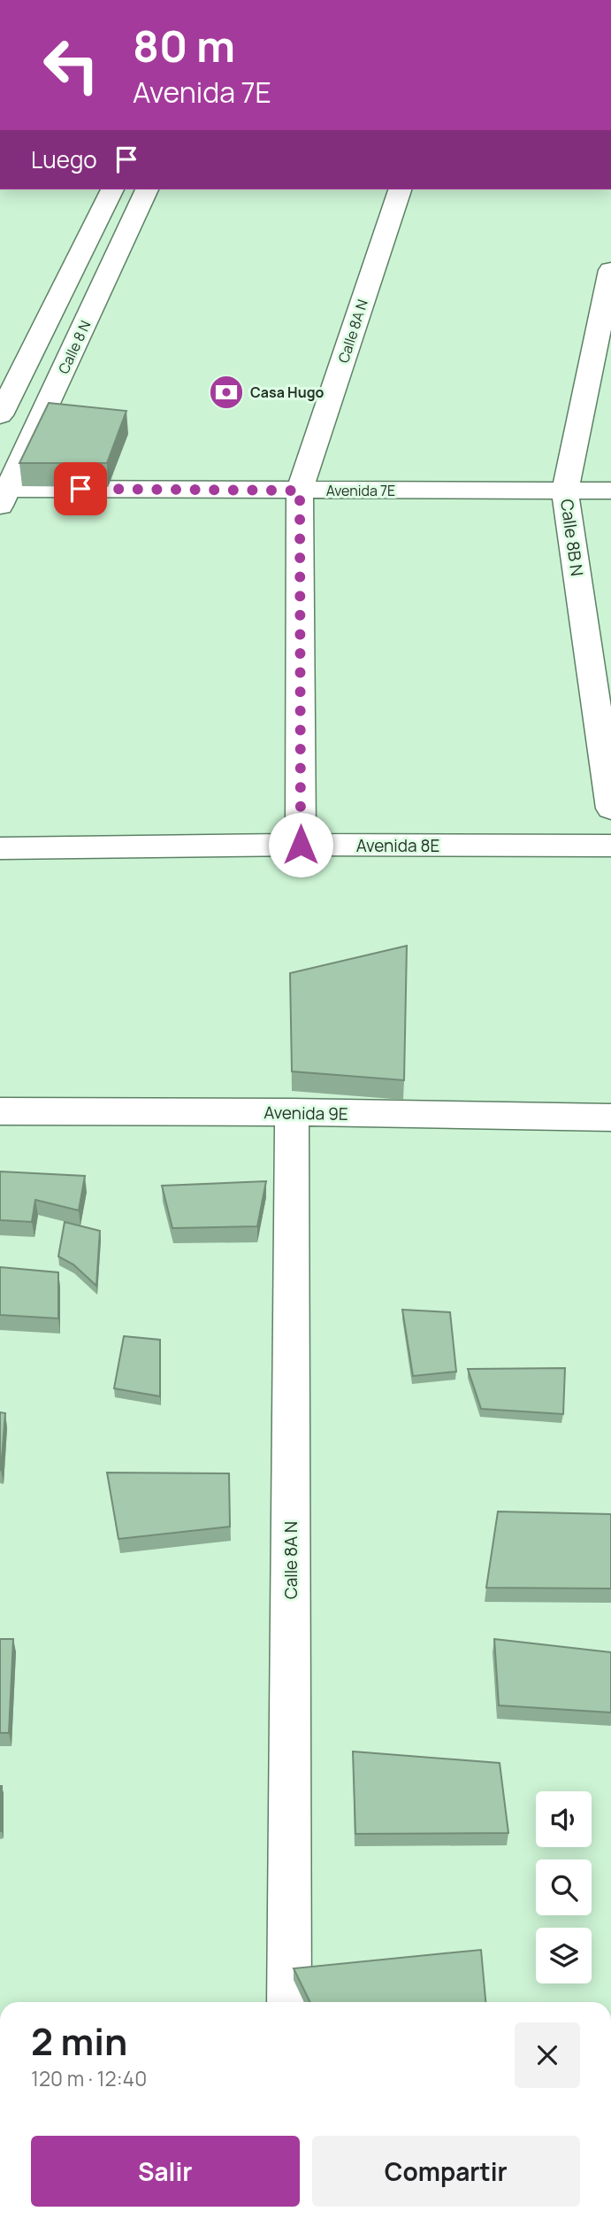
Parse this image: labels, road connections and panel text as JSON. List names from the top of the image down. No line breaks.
{"streets":{"street":["Calle 8A N","Calle 8 N","Avenida 7E","Calle 8B N","Avenida 8E","Avenida 9E"]},"crossings":[["Calle 8A N","Avenida 7E"],["Calle 8A N","Avenida 8E"],["Calle 8A N","Avenida 9E"],["Calle 8 N","Avenida 7E"],["Avenida 7E","Calle 8B N"]],"places":{"bank":["Casa Hugo"]},"page":{"turn":["80 m","Avenida 7E"],"then":"Luego","heading":["2 min","120 m · 12:40"],"buttons":["Salir","Compartir"]}}
